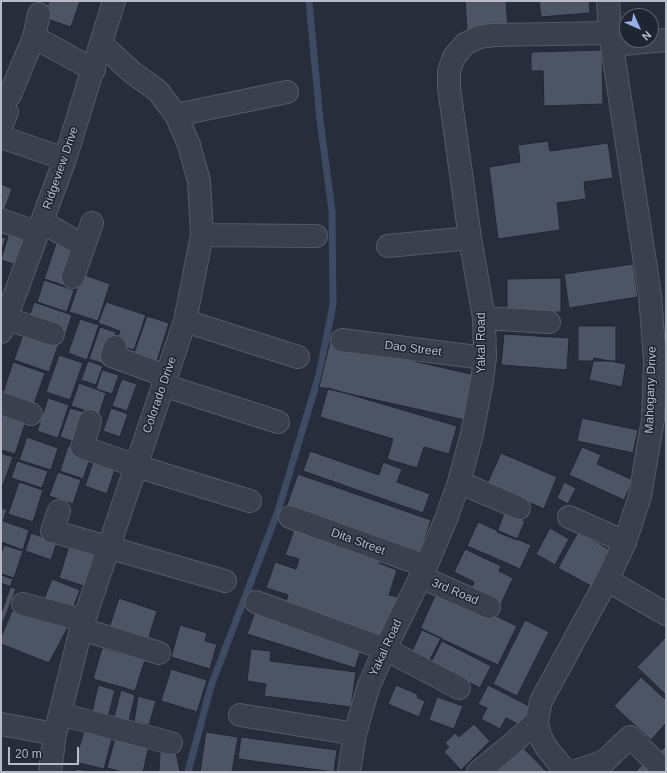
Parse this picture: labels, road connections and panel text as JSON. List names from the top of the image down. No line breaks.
{"streets":{"street":["Ridgeview Drive","Yakal Road","Dao Street","Mahogany Drive","Colorado Drive","Dita Street","3rd Road"]},"crossings":[["Ridgeview Drive","Colorado Drive"],["Yakal Road","Dao Street"],["Yakal Road","Mahogany Drive"],["Yakal Road","Dita Street"],["Yakal Road","3rd Road"],["Dita Street","3rd Road"]],"scale_bar":"20 m","north":"bottom right"}
